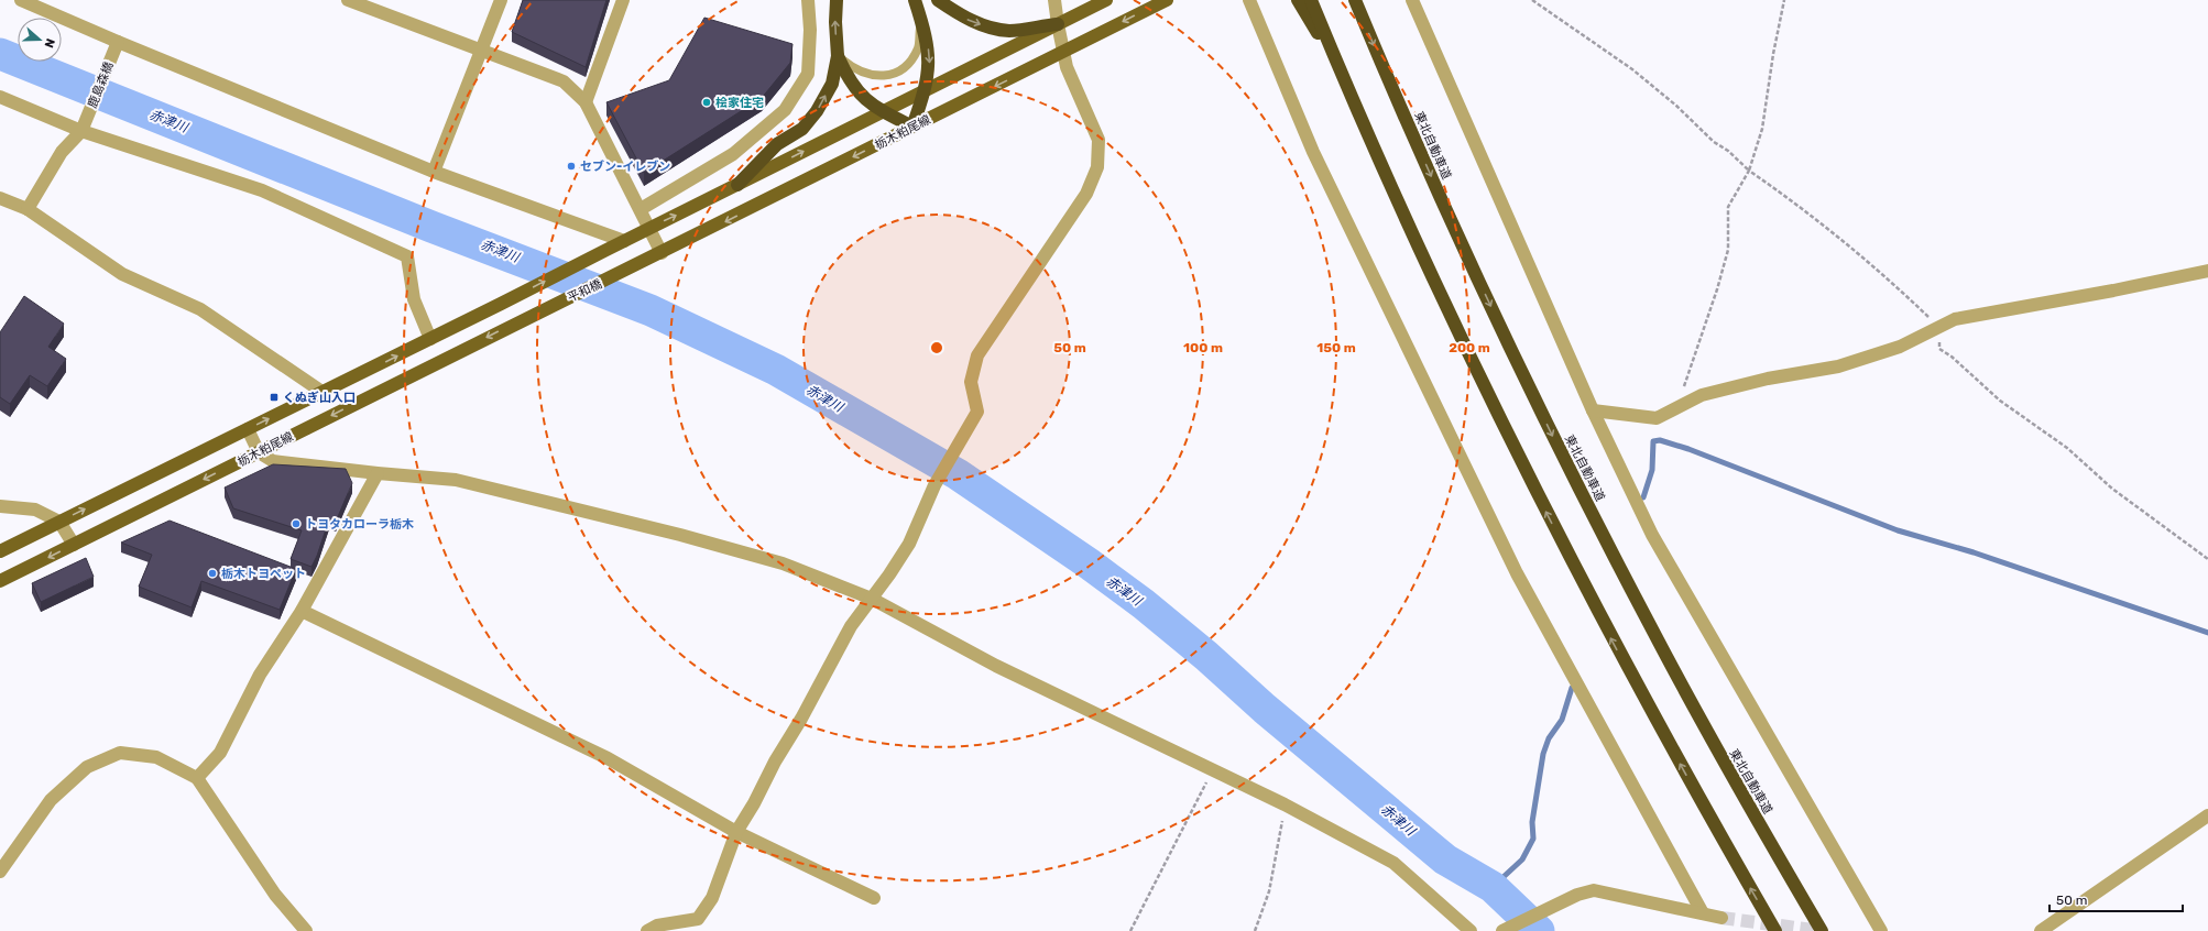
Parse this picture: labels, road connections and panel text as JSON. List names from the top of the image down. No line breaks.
{"streets":{"highway":["東北自動車道"],"main road":["栃木粕尾線","平和橋"],"street":["鹿島森橋"]},"crossings":[["栃木粕尾線","平和橋"]],"water":["赤津川"],"places":{"other":["桧家住宅","セブン-イレブン","トヨタカローラ栃木","栃木トヨペット"],"transit":["くぬぎ山入口"]},"scale_bar":"50 m","north":"right","rings":["50 m","100 m","150 m","200 m"]}
